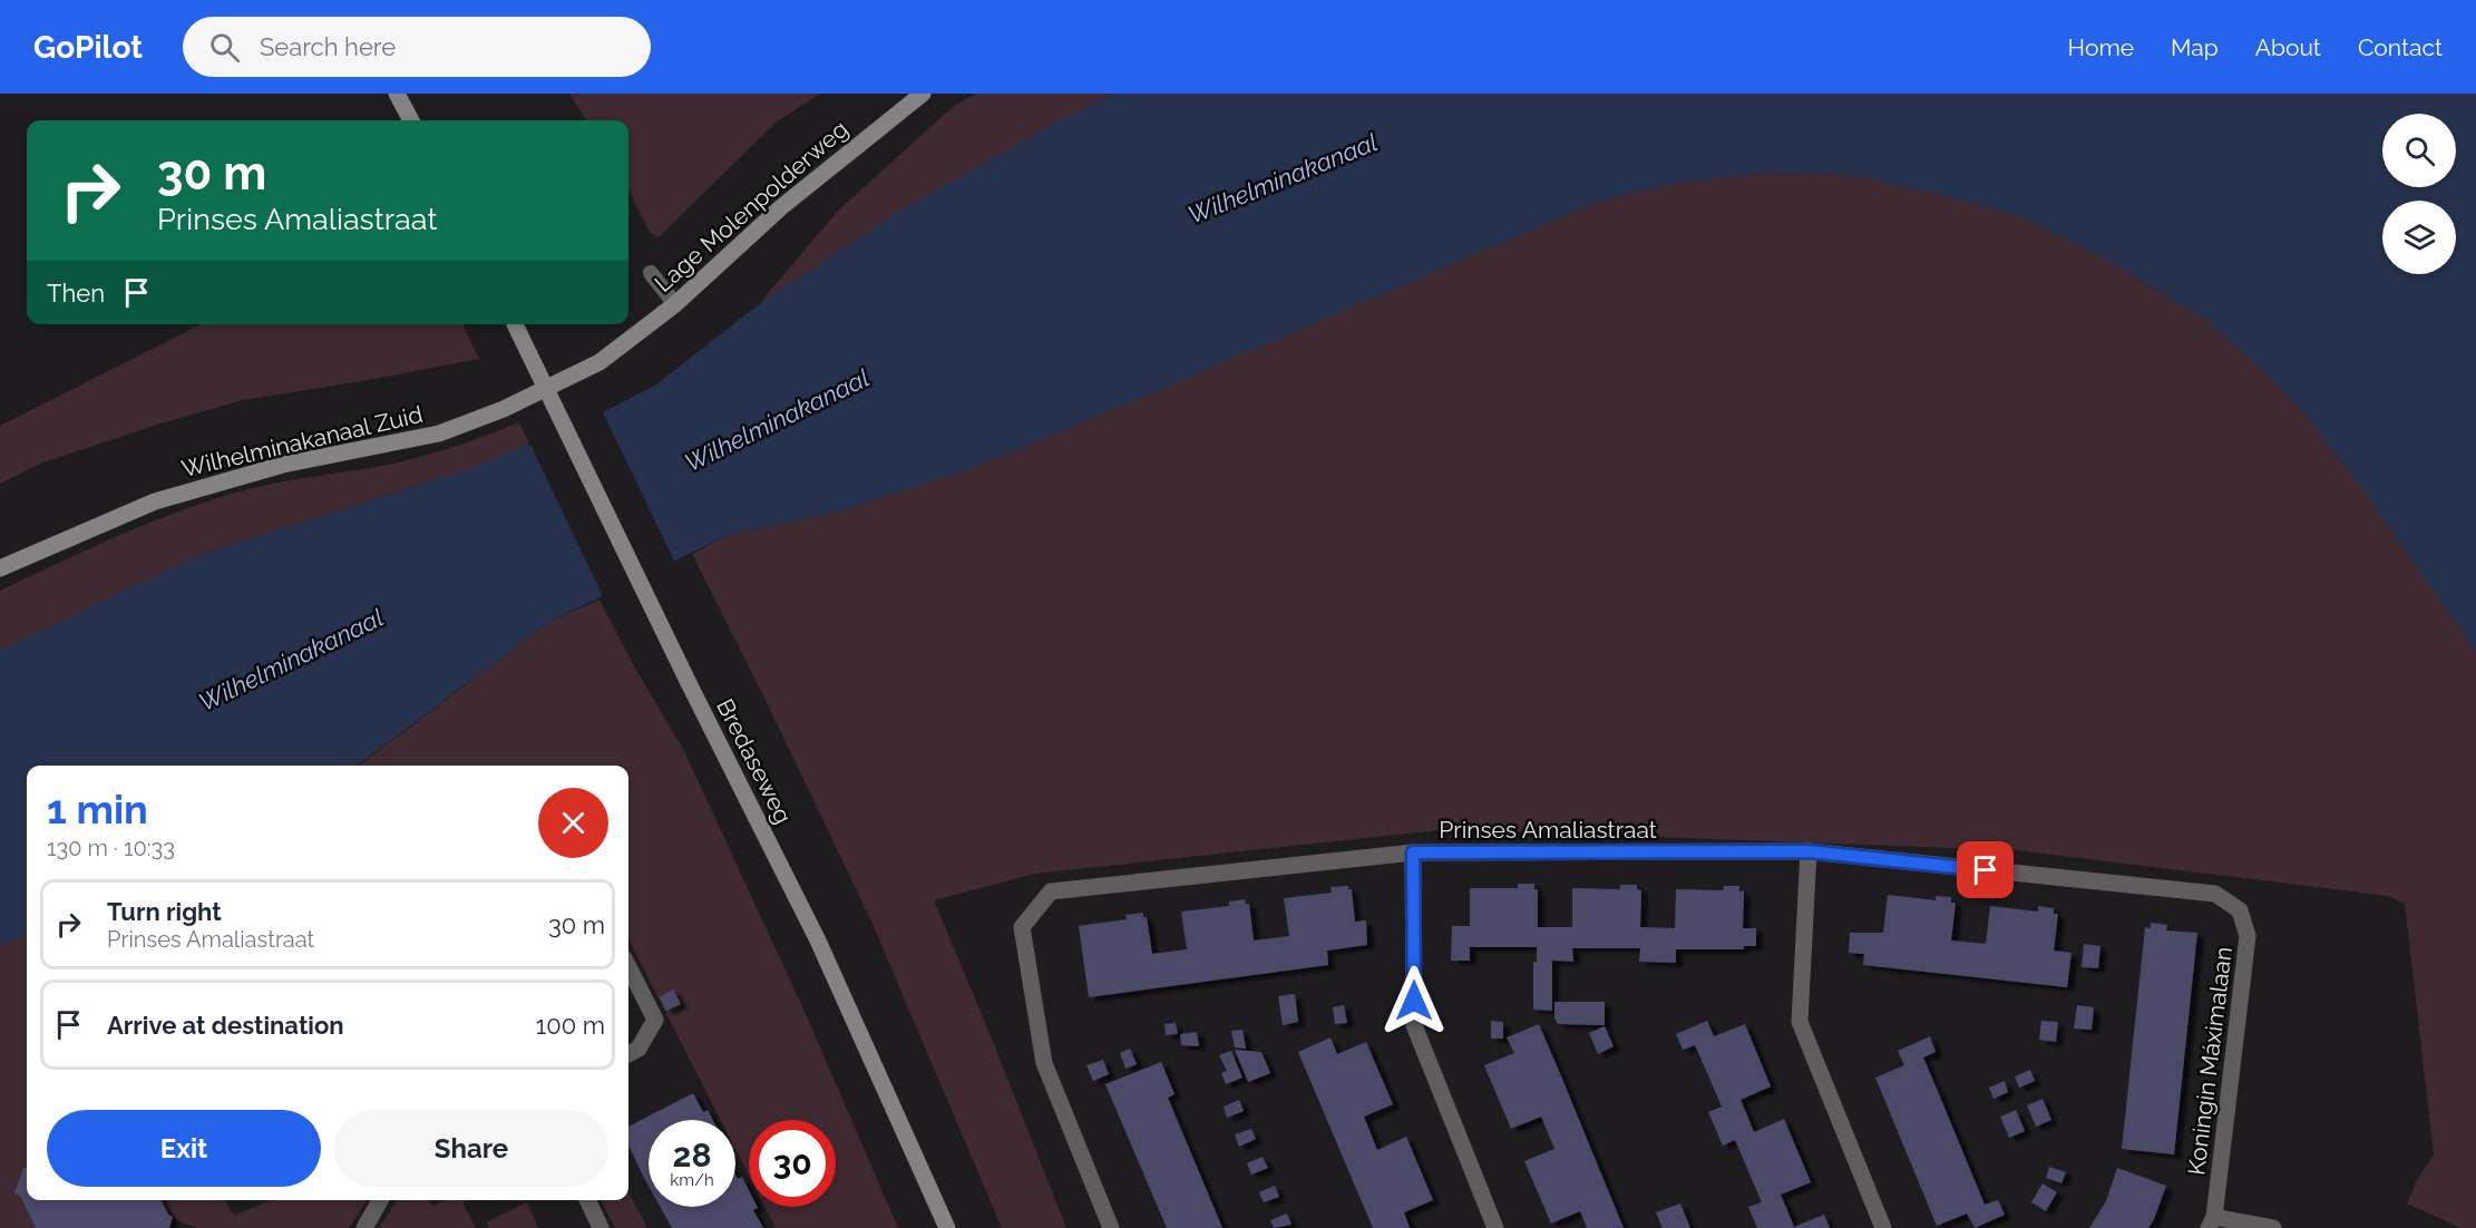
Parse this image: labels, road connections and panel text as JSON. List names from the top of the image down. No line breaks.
{"streets":{"street":["Lage Molenpolderweg","Wilhelminakanaal Zuid","Bredaseweg","Prinses Amaliastraat","Koningin Máximalaan"]},"crossings":[["Lage Molenpolderweg","Wilhelminakanaal Zuid"],["Prinses Amaliastraat","Koningin Máximalaan"]],"water":["Wilhelminakanaal"],"page":{"header":"GoPilot","search":"Search here","nav":["Home","Map","About","Contact"],"turn":["30 m","Prinses Amaliastraat"],"then":"Then","heading":["1 min","130 m · 10:33"],"list":[{"name":"Turn right","note":"Prinses Amaliastraat","value":"30 m"},{"name":"Arrive at destination","value":"100 m"}],"buttons":["Exit","Share"],"speed":"28 km/h","limit":"30"}}
